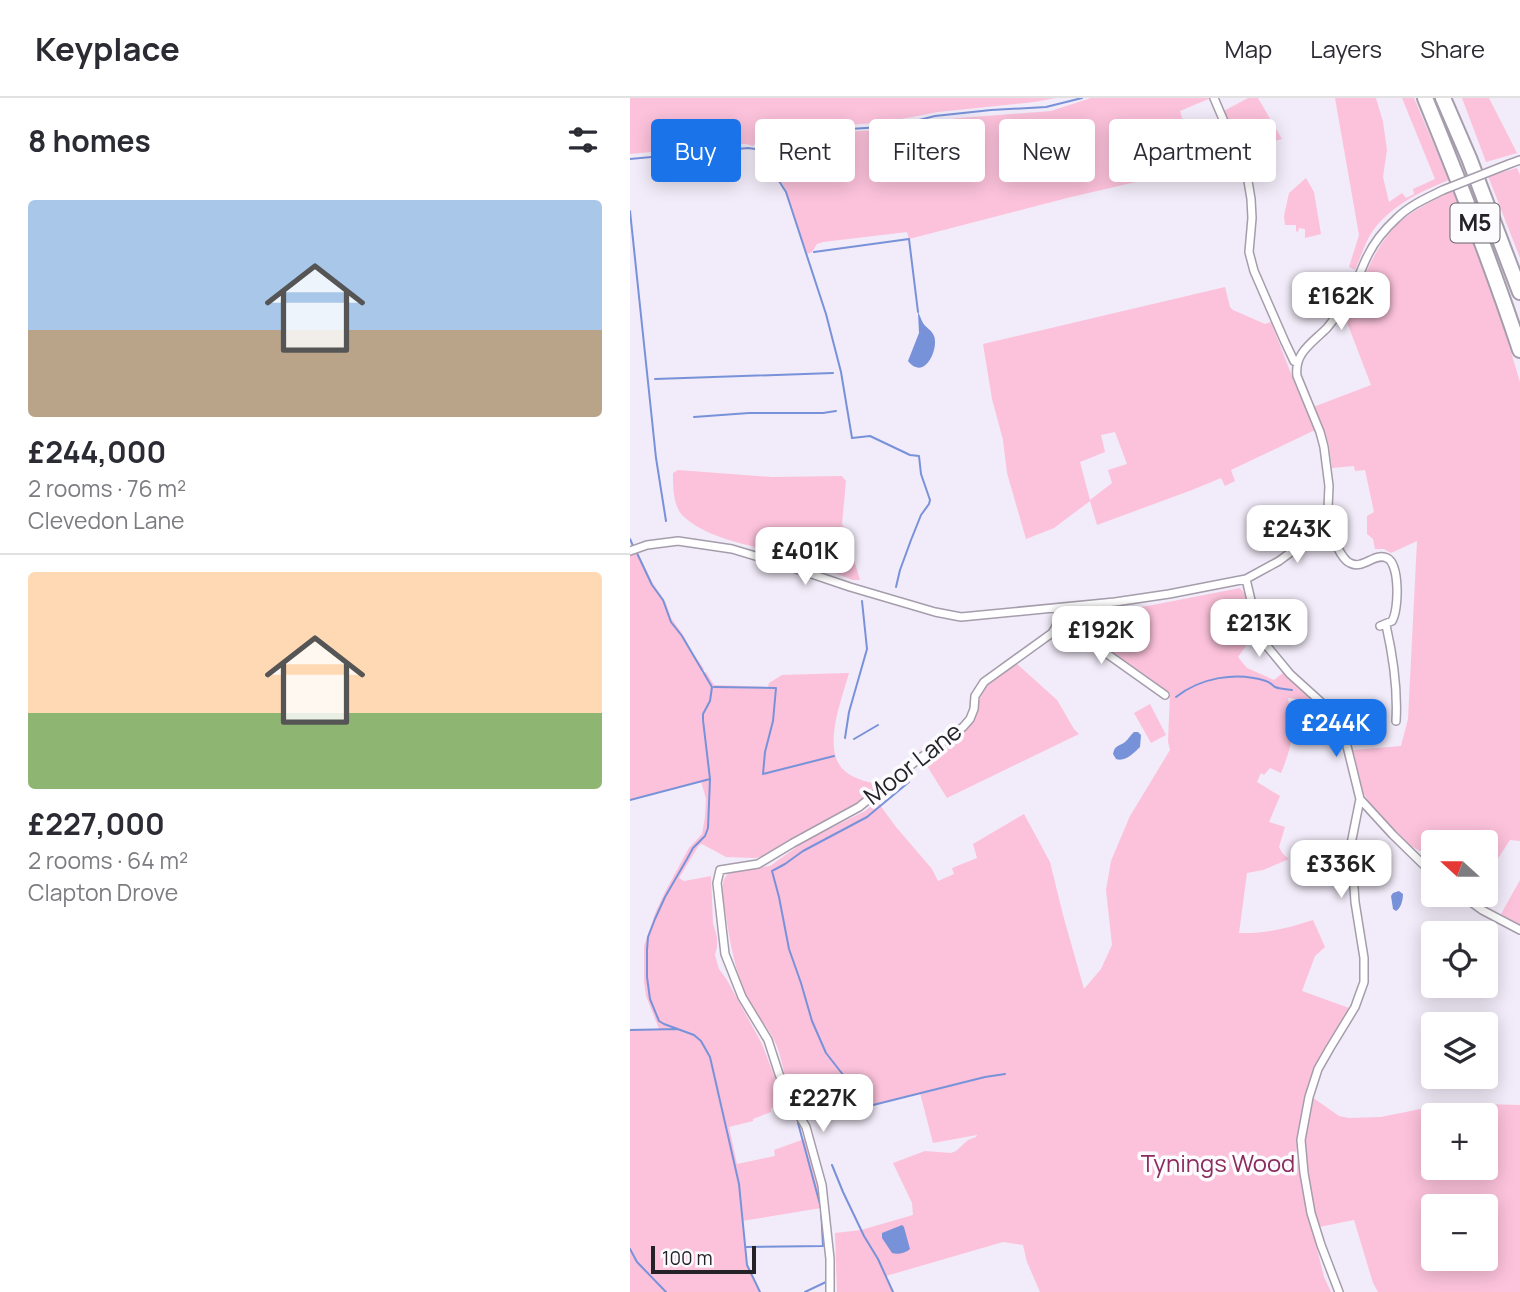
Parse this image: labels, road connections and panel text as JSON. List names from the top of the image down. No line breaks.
{"streets":{"highway":["M5"],"street":["Moor Lane"]},"parks":["Tynings Wood"],"scale_bar":"100 m","north":"left","page":{"header":"Keyplace","nav":["Map","Layers","Share"],"heading":"8 homes","chip":["Buy","Rent","Filters","New","Apartment"],"list":[{"name":"£244,000","note":"2 rooms · 76 m² · Clevedon Lane"},{"name":"£227,000","note":"2 rooms · 64 m² · Clapton Drove"}],"price":["£162K","£243K","£401K","£213K","£192K","£244K","£336K","£227K"],"map_buttons":["+","−"],"scale":"100 m"}}
